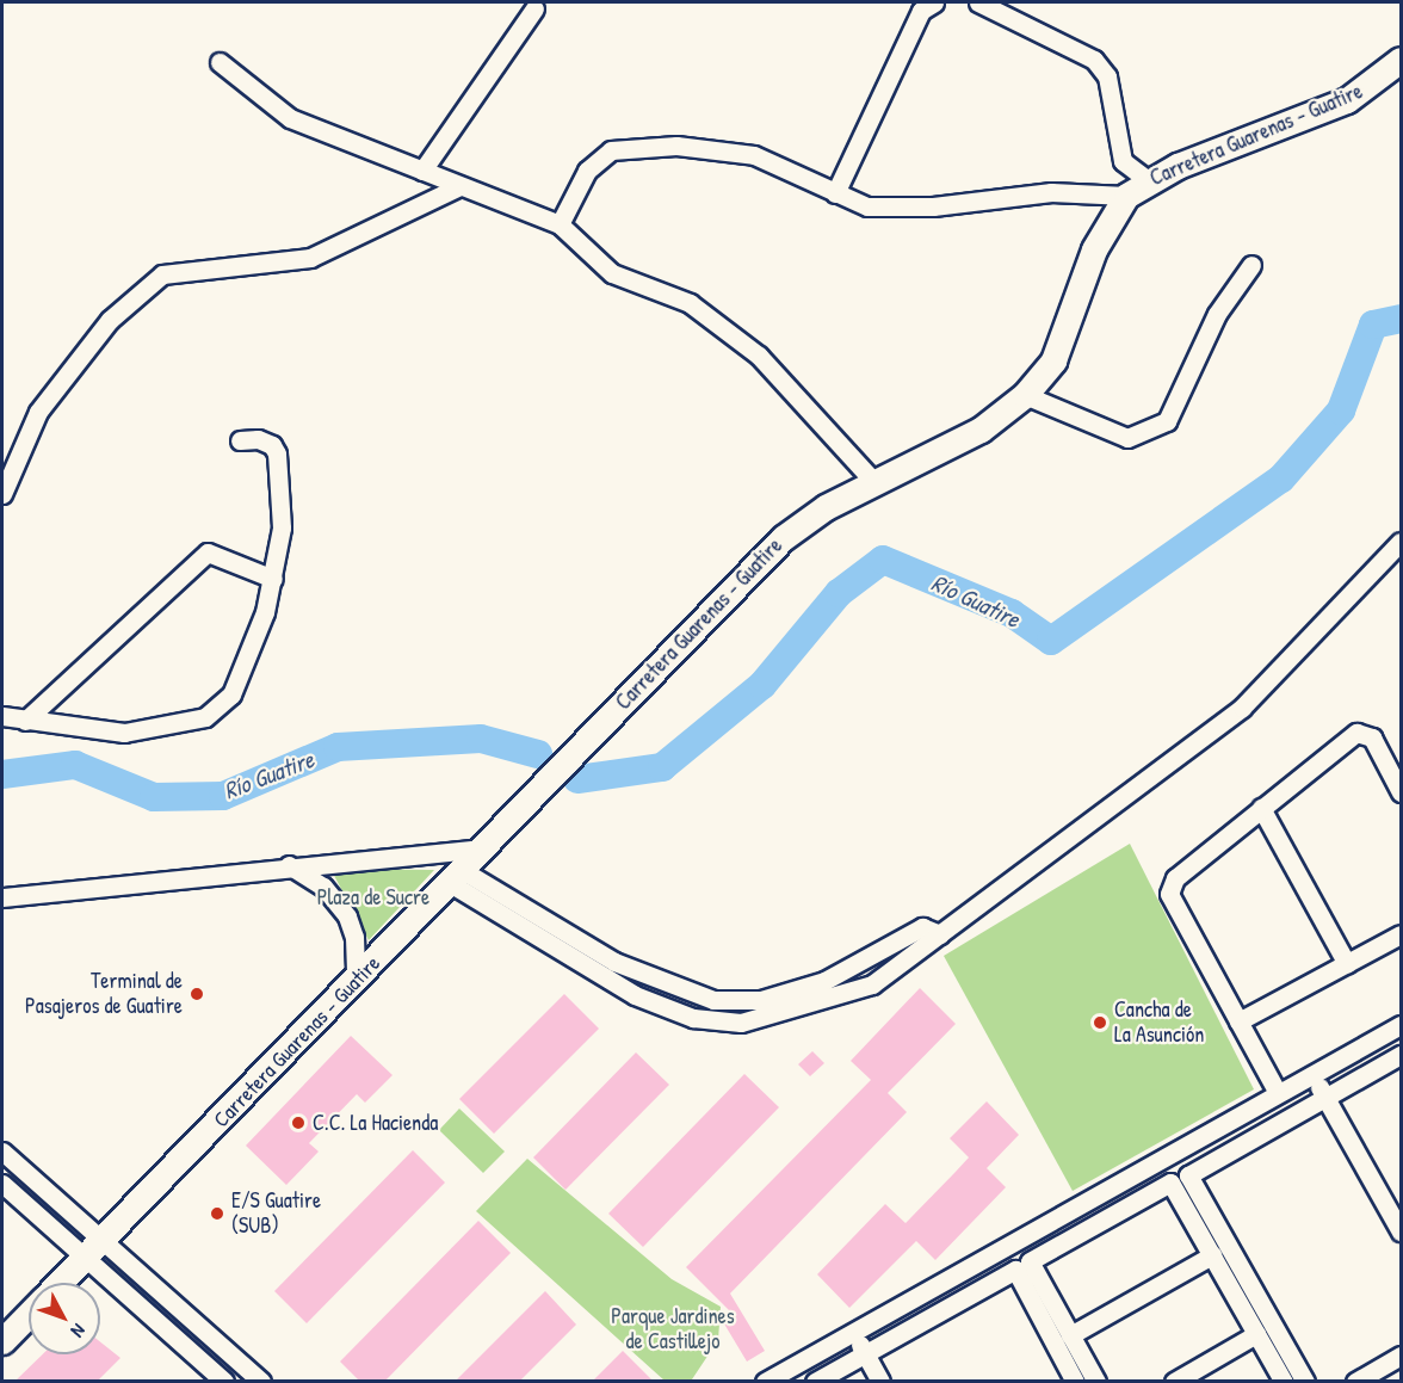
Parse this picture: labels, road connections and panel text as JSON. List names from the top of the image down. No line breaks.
{"streets":{"main road":["Carretera Guarenas - Guatire"]},"water":["Río Guatire"],"parks":["Plaza de Sucre","Parque Jardines de Castillejo"],"places":["Terminal de Pasajeros de Guatire","Cancha de La Asunción","C.C. La Hacienda","E/S Guatire (SUB)"],"north":"bottom right"}
